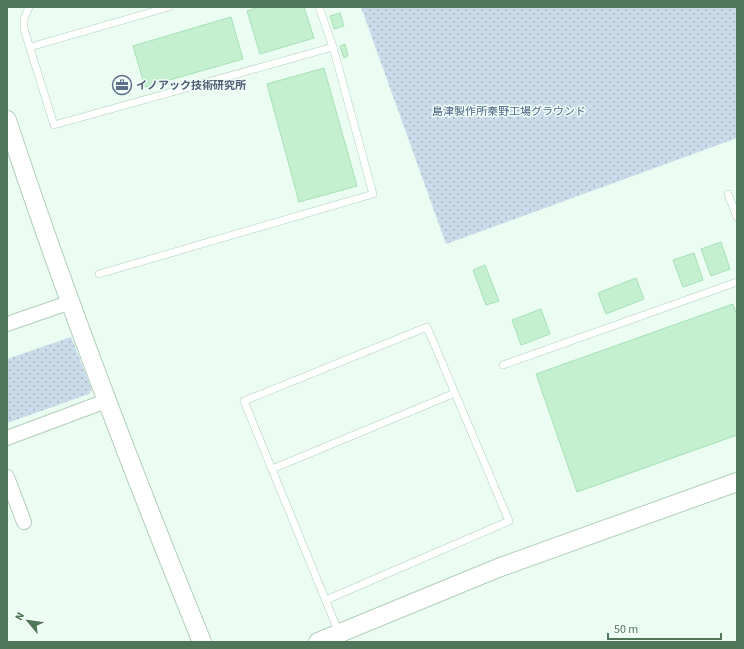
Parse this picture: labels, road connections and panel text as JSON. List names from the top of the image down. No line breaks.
{"parks":["島津製作所秦野工場グラウンド"],"places":{"office":["イノアック技術研究所"]},"scale_bar":"50 m","north":"top left"}
